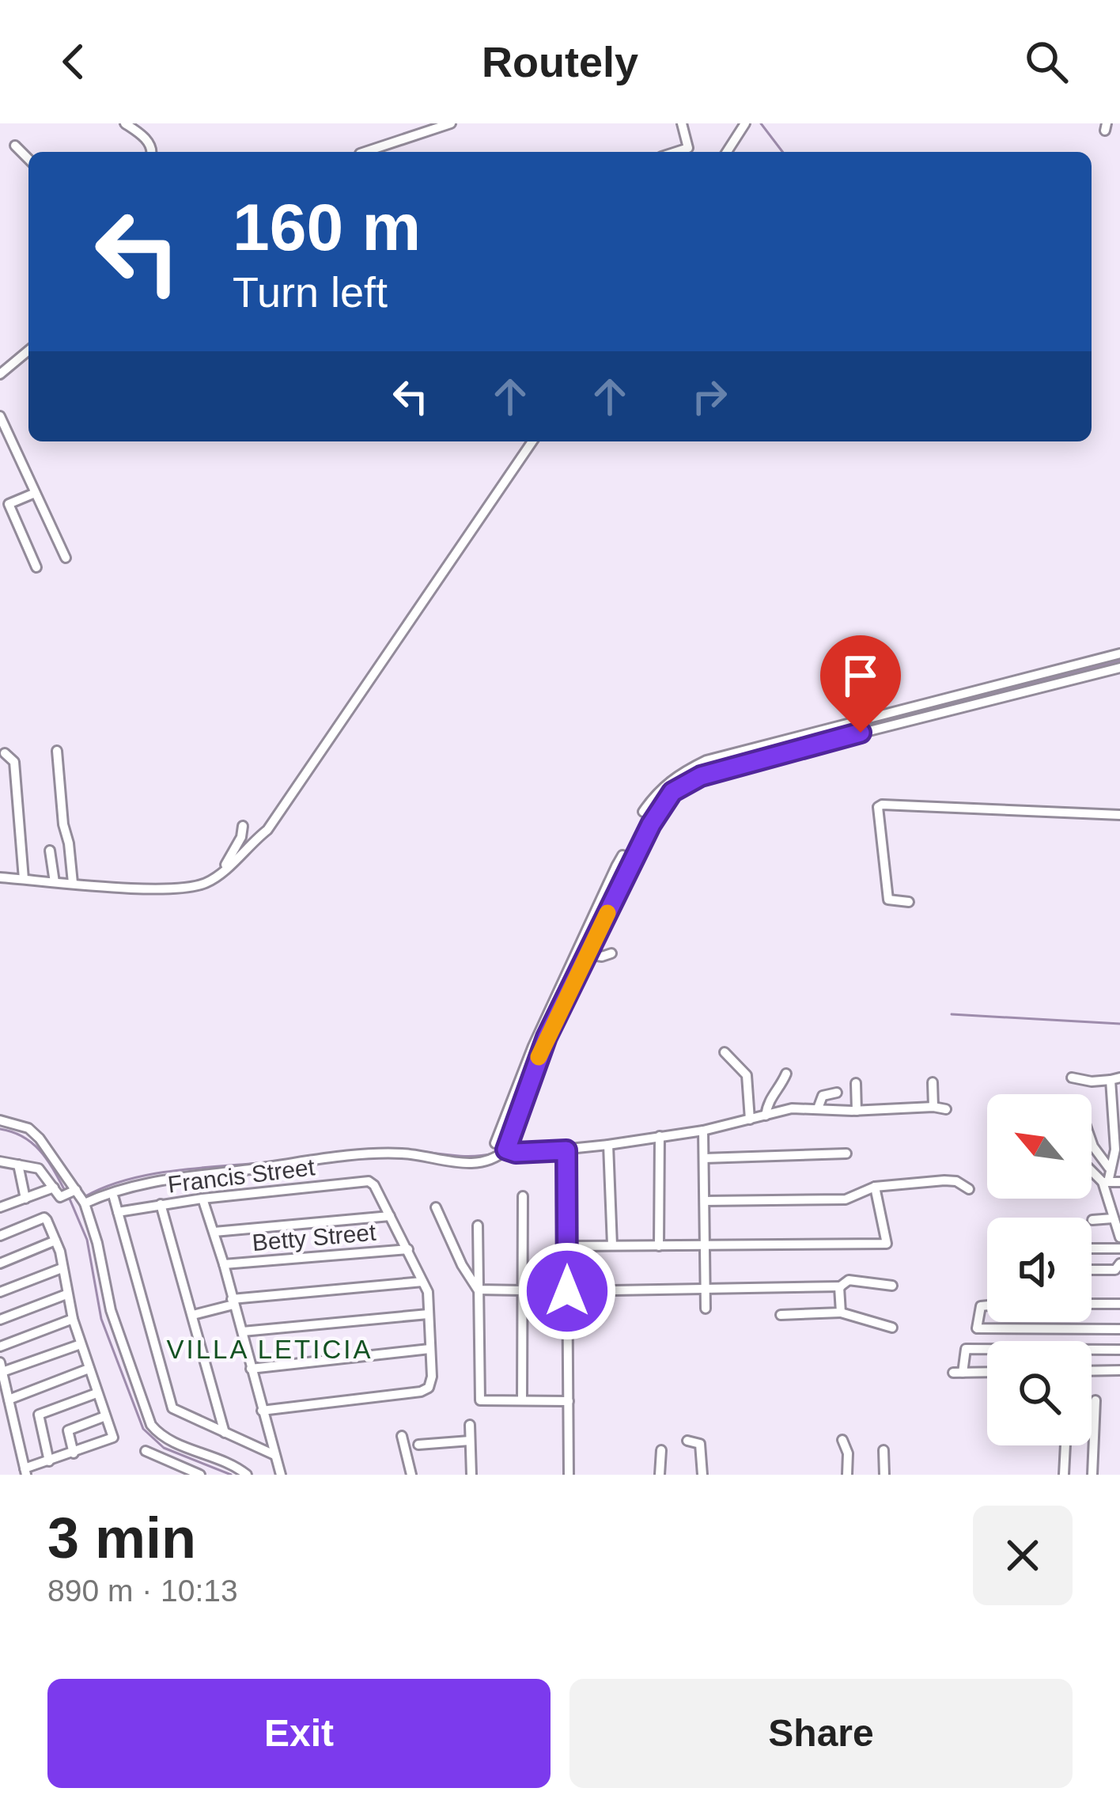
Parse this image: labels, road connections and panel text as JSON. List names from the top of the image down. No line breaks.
{"streets":{"street":["Francis Street","Betty Street"]},"districts":["VILLA LETICIA"],"north":"top left","page":{"header":"Routely","turn":["160 m","Turn left"],"heading":["3 min","890 m · 10:13"],"buttons":["Exit","Share"]}}
